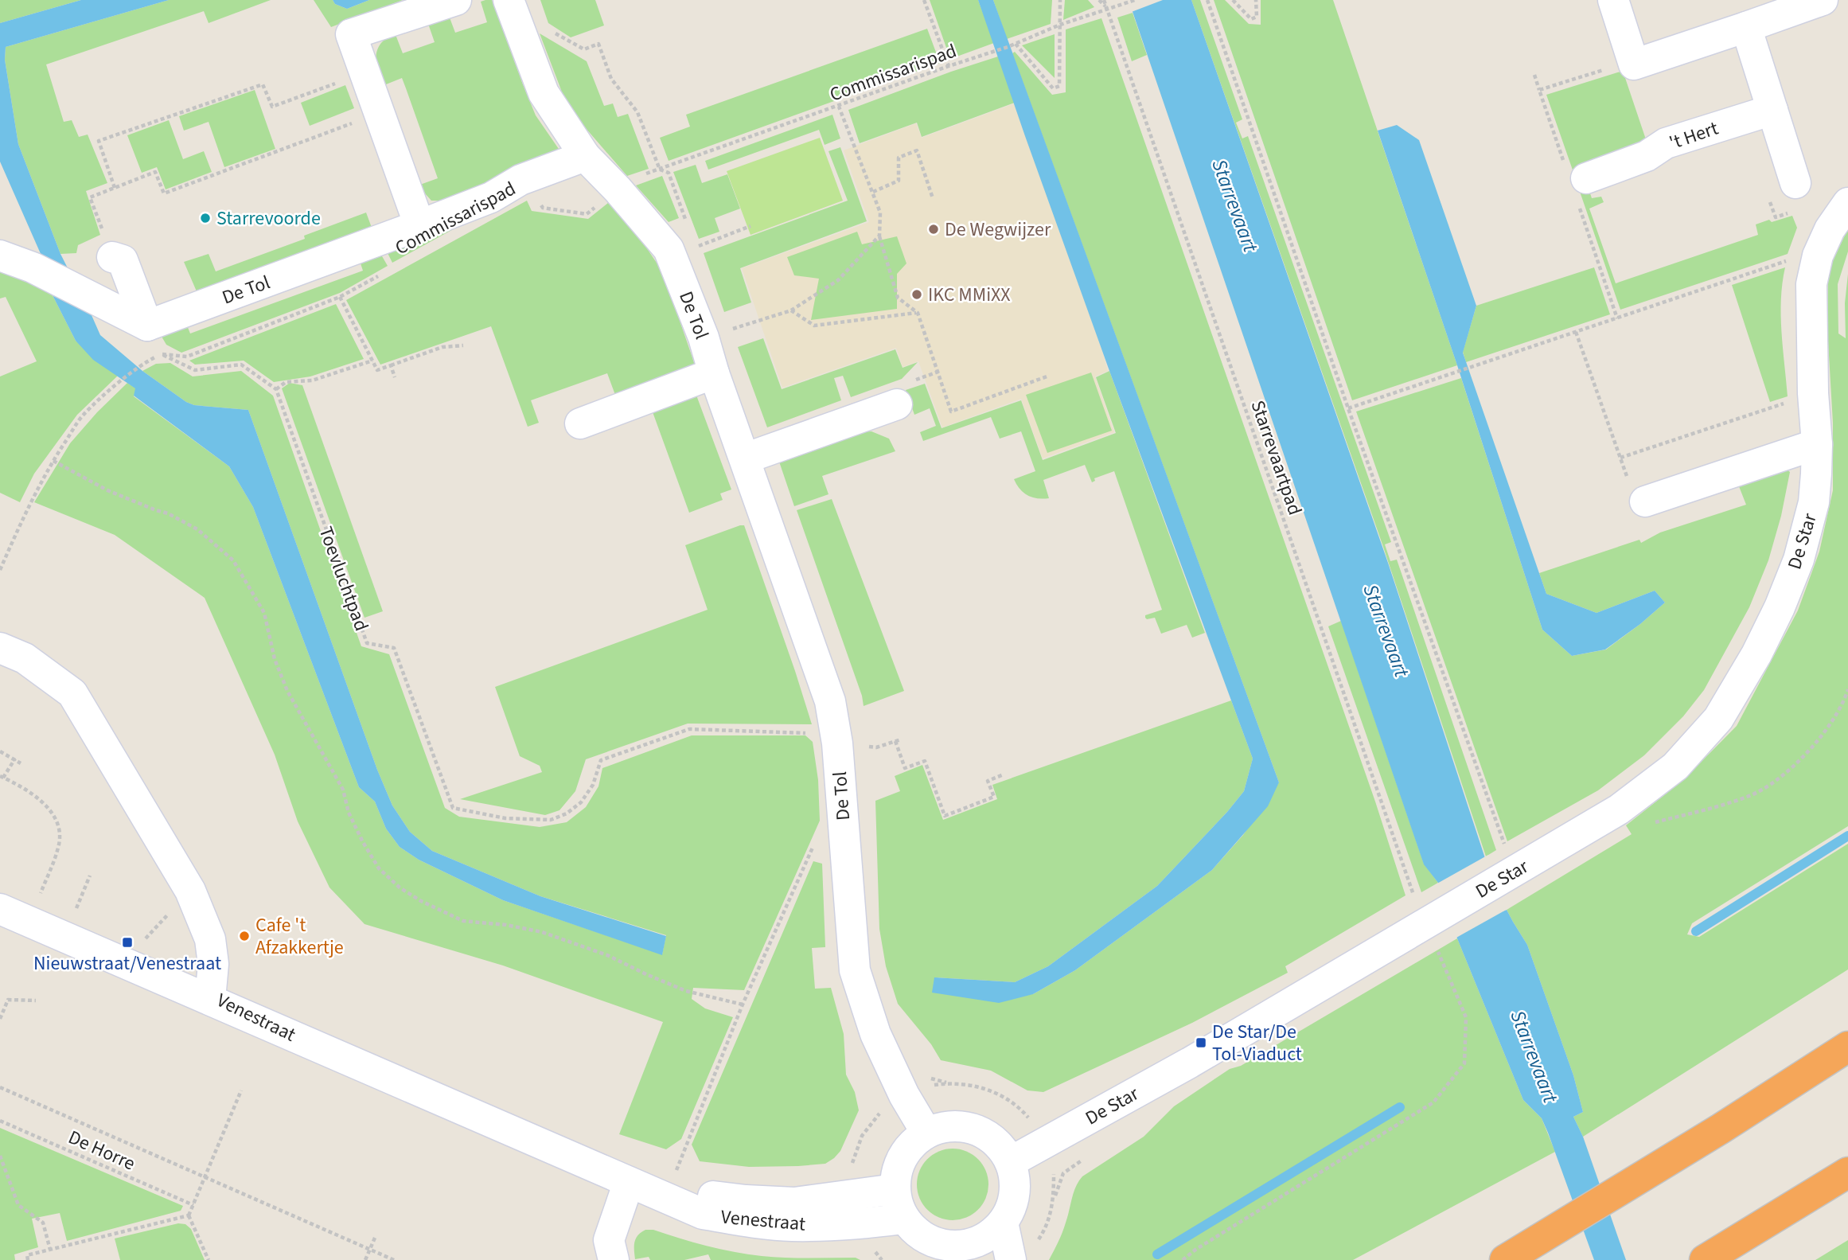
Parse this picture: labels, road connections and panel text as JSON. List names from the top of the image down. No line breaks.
{"streets":{"street":["'t Hert","De Tol","De Star","Venestraat"],"path":["Commissarispad","Starrevaartpad","Toevluchtpad","De Horre"]},"crossings":[["Commissarispad","De Tol"],["Commissarispad","Starrevaartpad"],["De Tol","De Star"],["De Tol","Toevluchtpad"],["De Tol","Venestraat"],["Starrevaartpad","De Star"],["De Star","Venestraat"]],"water":["Starrevaart"],"places":{"other":["Starrevoorde","De Wegwijzer","IKC MMiXX","Cafe 't Afzakkertje"],"transit":["Nieuwstraat/Venestraat","De Star/De Tol-Viaduct"]}}
